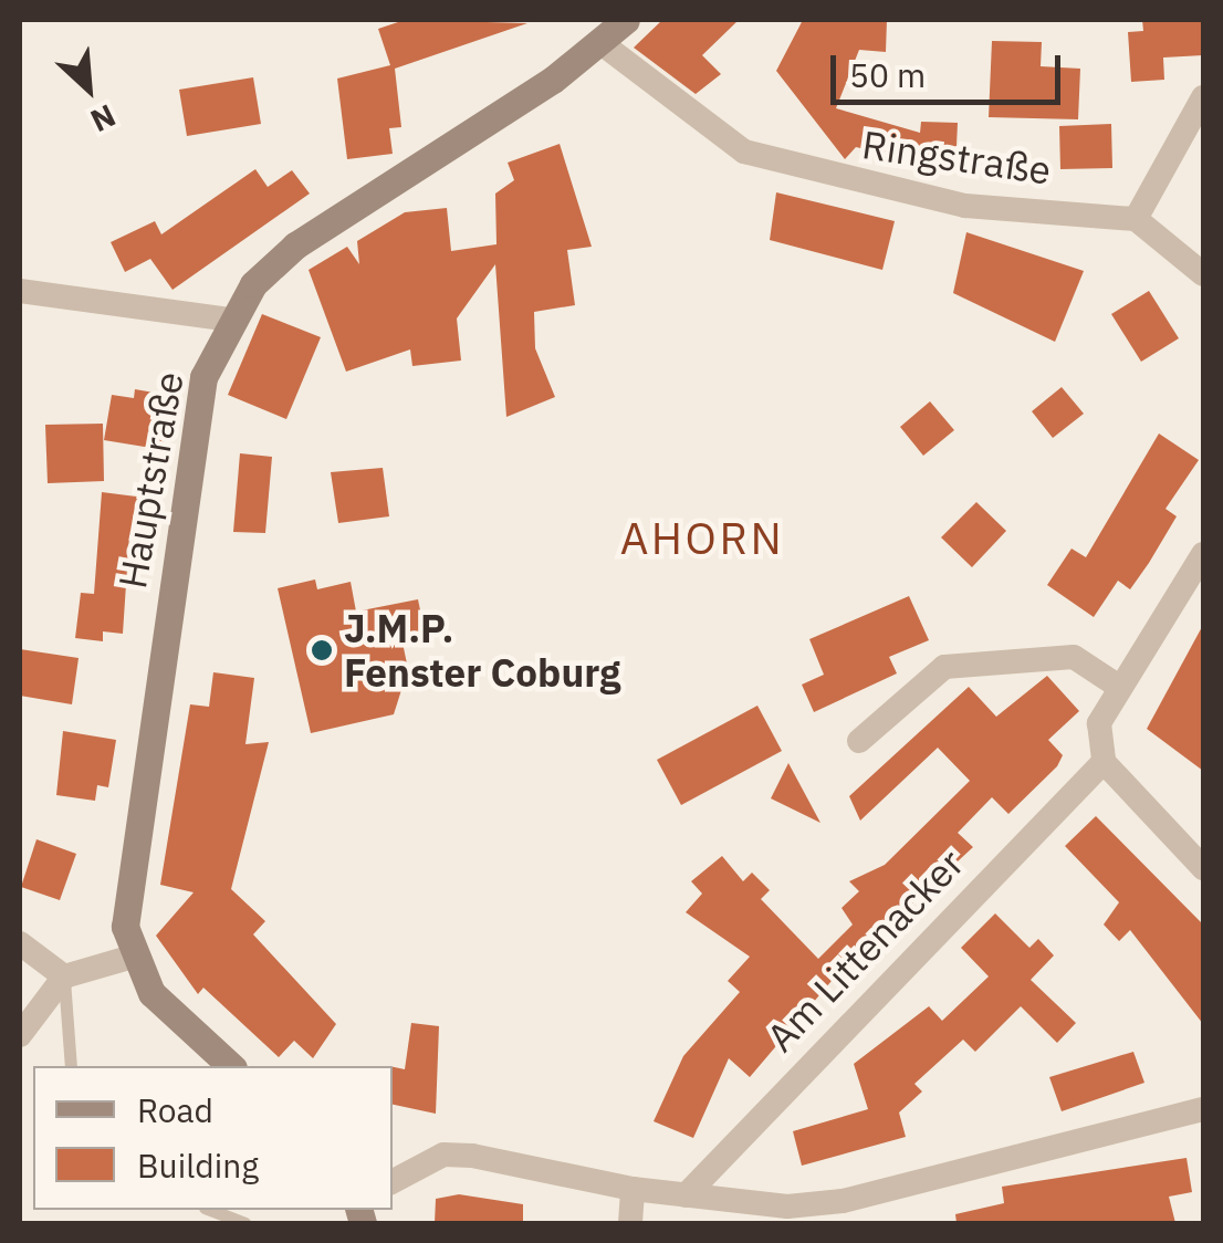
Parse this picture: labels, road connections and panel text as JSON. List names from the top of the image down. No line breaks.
{"streets":{"street":["Ringstraße","Hauptstraße","Am Littenacker"]},"crossings":[["Ringstraße","Hauptstraße"]],"districts":["AHORN"],"places":["J.M.P. Fenster Coburg"],"legend":["Road","Building"],"scale_bar":"50 m","north":"bottom right"}
